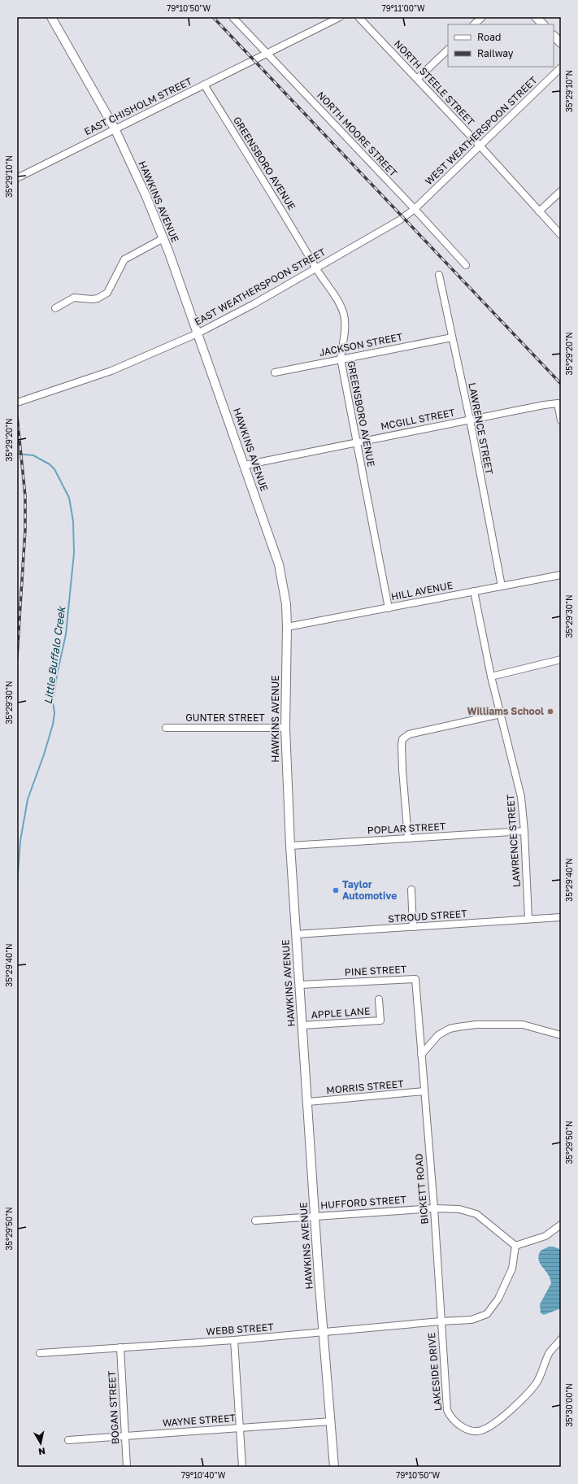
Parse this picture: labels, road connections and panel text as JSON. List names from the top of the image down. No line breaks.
{"streets":{"main road":["HAWKINS AVENUE"],"street":["NORTH STEELE STREET","EAST CHISHOLM STREET","WEST WEATHERSPOON STREET","NORTH MOORE STREET","GREENSBORO AVENUE","EAST WEATHERSPOON STREET","JACKSON STREET","MCGILL STREET","LAWRENCE STREET","HILL AVENUE","GUNTER STREET","POPLAR STREET","STROUD STREET","PINE STREET","APPLE LANE","MORRIS STREET","BICKETT ROAD","HUFFORD STREET","WEBB STREET","LAKESIDE DRIVE","BOGAN STREET","WAYNE STREET"]},"crossings":[["NORTH STEELE STREET","WEST WEATHERSPOON STREET"],["EAST CHISHOLM STREET","NORTH MOORE STREET"],["EAST CHISHOLM STREET","GREENSBORO AVENUE"],["EAST CHISHOLM STREET","HAWKINS AVENUE"],["WEST WEATHERSPOON STREET","NORTH MOORE STREET"],["WEST WEATHERSPOON STREET","EAST WEATHERSPOON STREET"],["NORTH MOORE STREET","EAST WEATHERSPOON STREET"],["GREENSBORO AVENUE","EAST WEATHERSPOON STREET"],["GREENSBORO AVENUE","JACKSON STREET"],["GREENSBORO AVENUE","MCGILL STREET"],["GREENSBORO AVENUE","HILL AVENUE"],["HAWKINS AVENUE","EAST WEATHERSPOON STREET"],["HAWKINS AVENUE","MCGILL STREET"],["HAWKINS AVENUE","HILL AVENUE"],["HAWKINS AVENUE","GUNTER STREET"],["HAWKINS AVENUE","POPLAR STREET"],["HAWKINS AVENUE","STROUD STREET"],["HAWKINS AVENUE","PINE STREET"],["HAWKINS AVENUE","APPLE LANE"],["HAWKINS AVENUE","MORRIS STREET"],["HAWKINS AVENUE","HUFFORD STREET"],["HAWKINS AVENUE","WEBB STREET"],["HAWKINS AVENUE","WAYNE STREET"],["JACKSON STREET","LAWRENCE STREET"],["MCGILL STREET","LAWRENCE STREET"],["LAWRENCE STREET","HILL AVENUE"],["LAWRENCE STREET","POPLAR STREET"],["LAWRENCE STREET","STROUD STREET"],["PINE STREET","BICKETT ROAD"],["MORRIS STREET","BICKETT ROAD"],["BICKETT ROAD","HUFFORD STREET"],["BICKETT ROAD","WEBB STREET"],["BICKETT ROAD","LAKESIDE DRIVE"],["HUFFORD STREET","WEBB STREET"],["WEBB STREET","LAKESIDE DRIVE"],["WEBB STREET","BOGAN STREET"],["BOGAN STREET","WAYNE STREET"]],"water":["Little Buffalo Creek"],"places":["Williams School","Taylor Automotive"],"legend":["Road","Railway"],"north":"bottom","coordinates":["79°10'50\"W","79°11'00\"W","35°29'10\"N","35°29'20\"N","35°29'30\"N","35°29'40\"N","35°29'50\"N","35°30'00\"N","79°10'40\"W"]}
